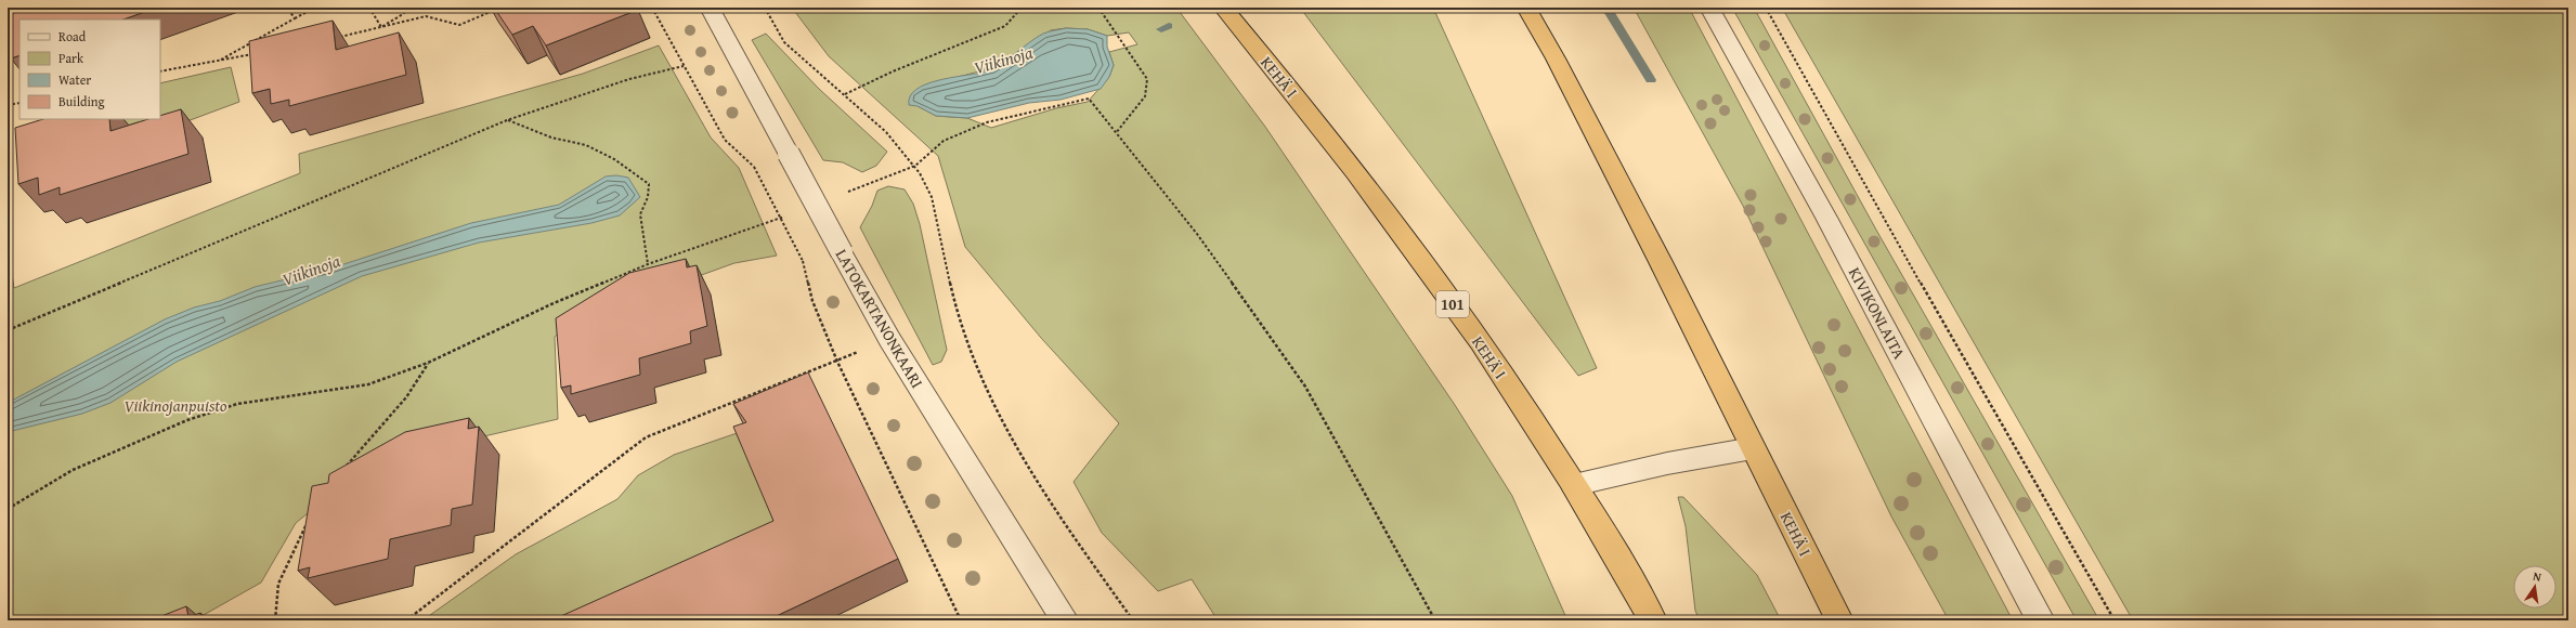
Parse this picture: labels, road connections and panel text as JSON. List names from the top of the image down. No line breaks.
{"streets":{"highway":["KEHÄ I","101"],"street":["KIVIKONLAITA","LATOKARTANONKAARI"]},"water":["Viikinoja"],"parks":["Viikinojanpuisto"],"legend":["Road","Park","Water","Building"],"north":"top"}
